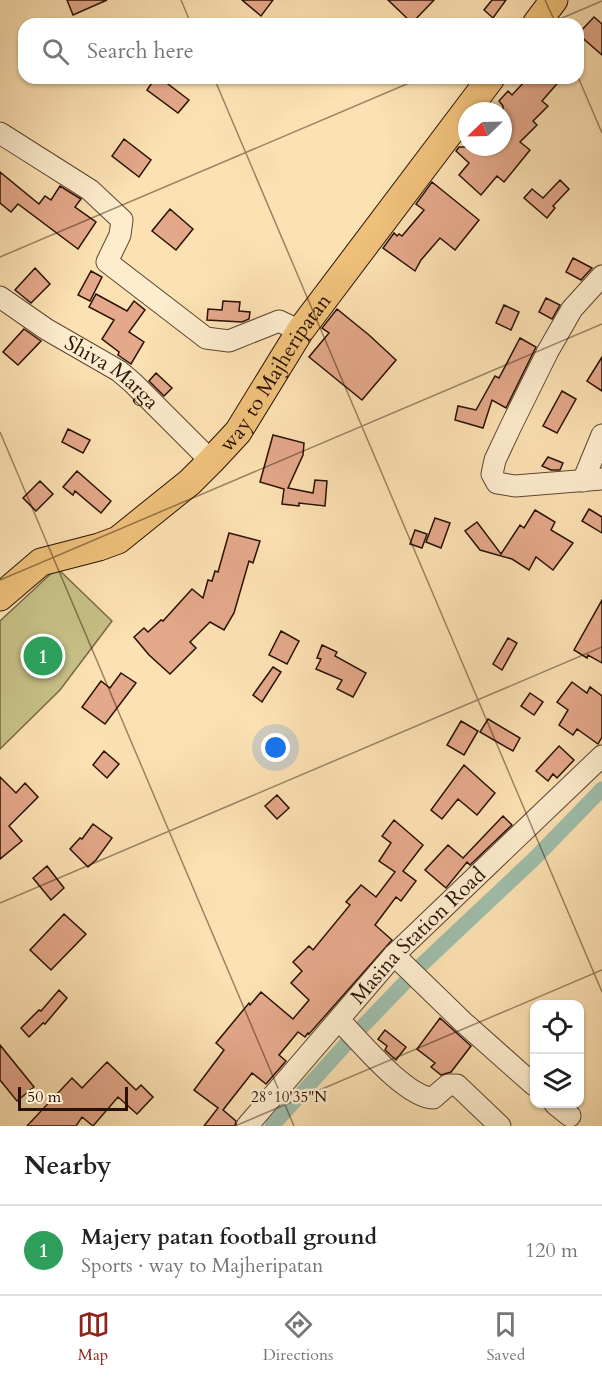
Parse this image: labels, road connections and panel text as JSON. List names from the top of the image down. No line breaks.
{"streets":{"main road":["way to Majheripatan"],"street":["Shiva Marga","Masina Station Road"]},"crossings":[["way to Majheripatan","Shiva Marga"]],"scale_bar":"50 m","north":"bottom left","page":{"search":"Search here","pins":"1","scale":"50 m","heading":"Nearby","list":[{"mark":"1","name":"Majery patan football ground","note":"Sports · way to Majheripatan","value":"120 m"}],"nav":["Map","Directions","Saved"]},"coordinates":["28°10'35\"N"]}
